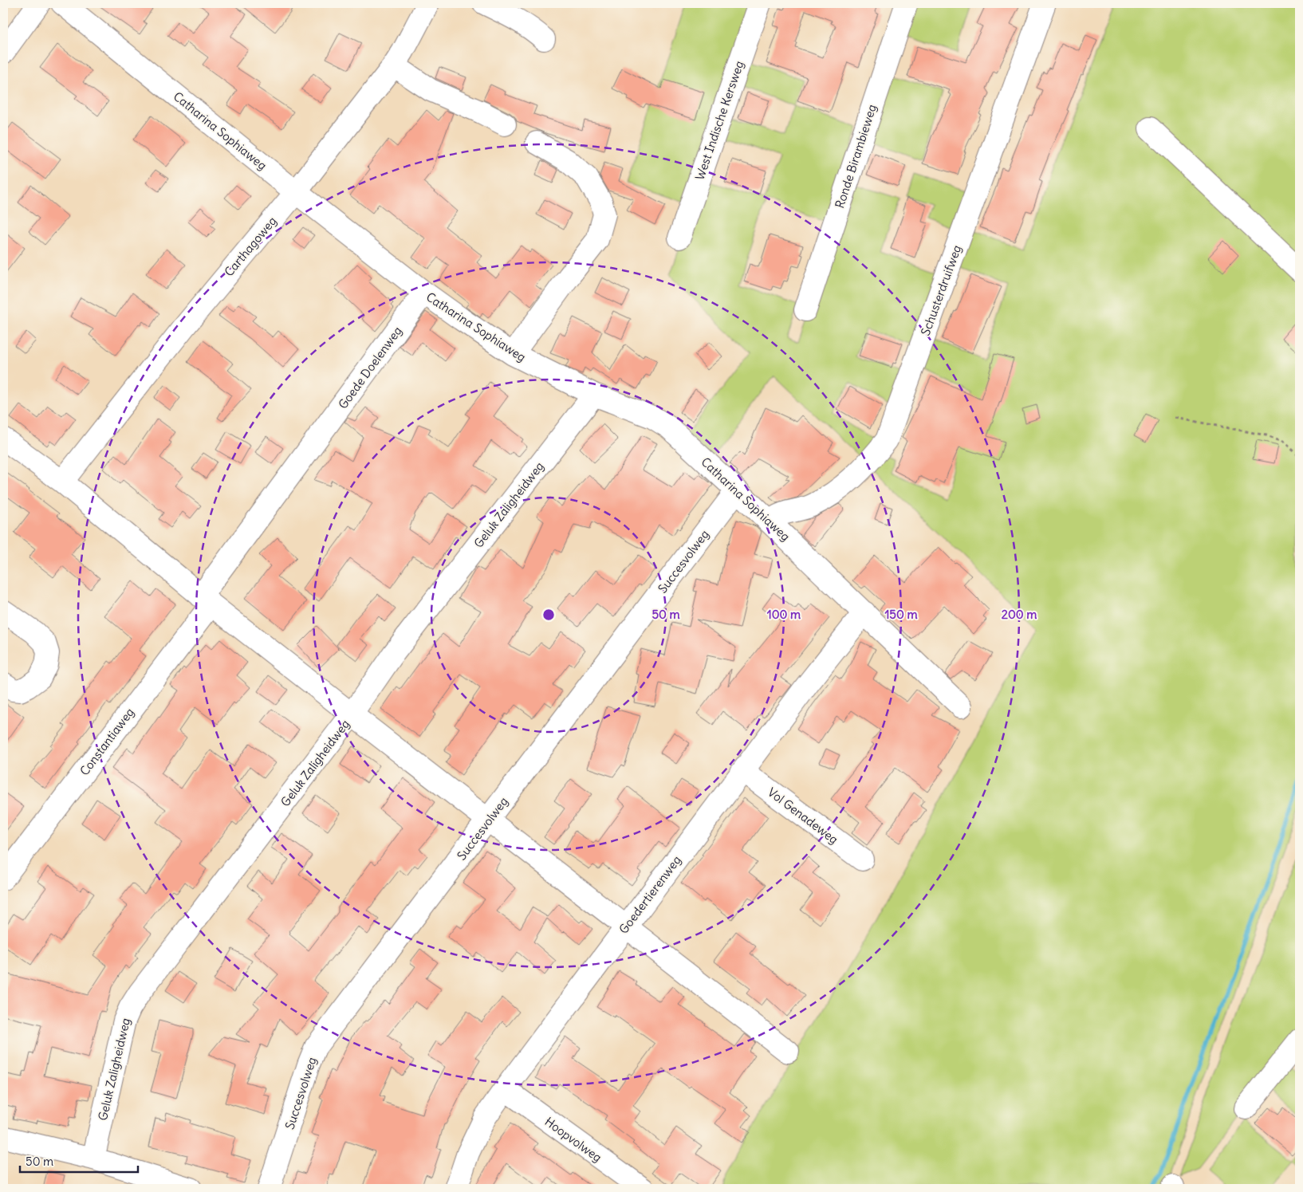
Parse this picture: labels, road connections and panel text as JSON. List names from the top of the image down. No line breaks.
{"streets":{"street":["West Indische Kersweg","Catharina Sophiaweg","Ronde Birambieweg","Carthagoweg","Schusterdruifweg","Goede Doelenweg","Geluk Zaligheidweg","Succesvolweg","Constantiaweg","Vol Genadeweg","Goedertierenweg","Hoopvolweg"]},"crossings":[["Catharina Sophiaweg","Carthagoweg"],["Catharina Sophiaweg","Schusterdruifweg"],["Catharina Sophiaweg","Goede Doelenweg"],["Catharina Sophiaweg","Geluk Zaligheidweg"],["Catharina Sophiaweg","Succesvolweg"],["Catharina Sophiaweg","Goedertierenweg"],["Goede Doelenweg","Constantiaweg"],["Vol Genadeweg","Goedertierenweg"],["Goedertierenweg","Hoopvolweg"]],"scale_bar":"50 m","rings":["50 m","100 m","150 m","200 m"]}
